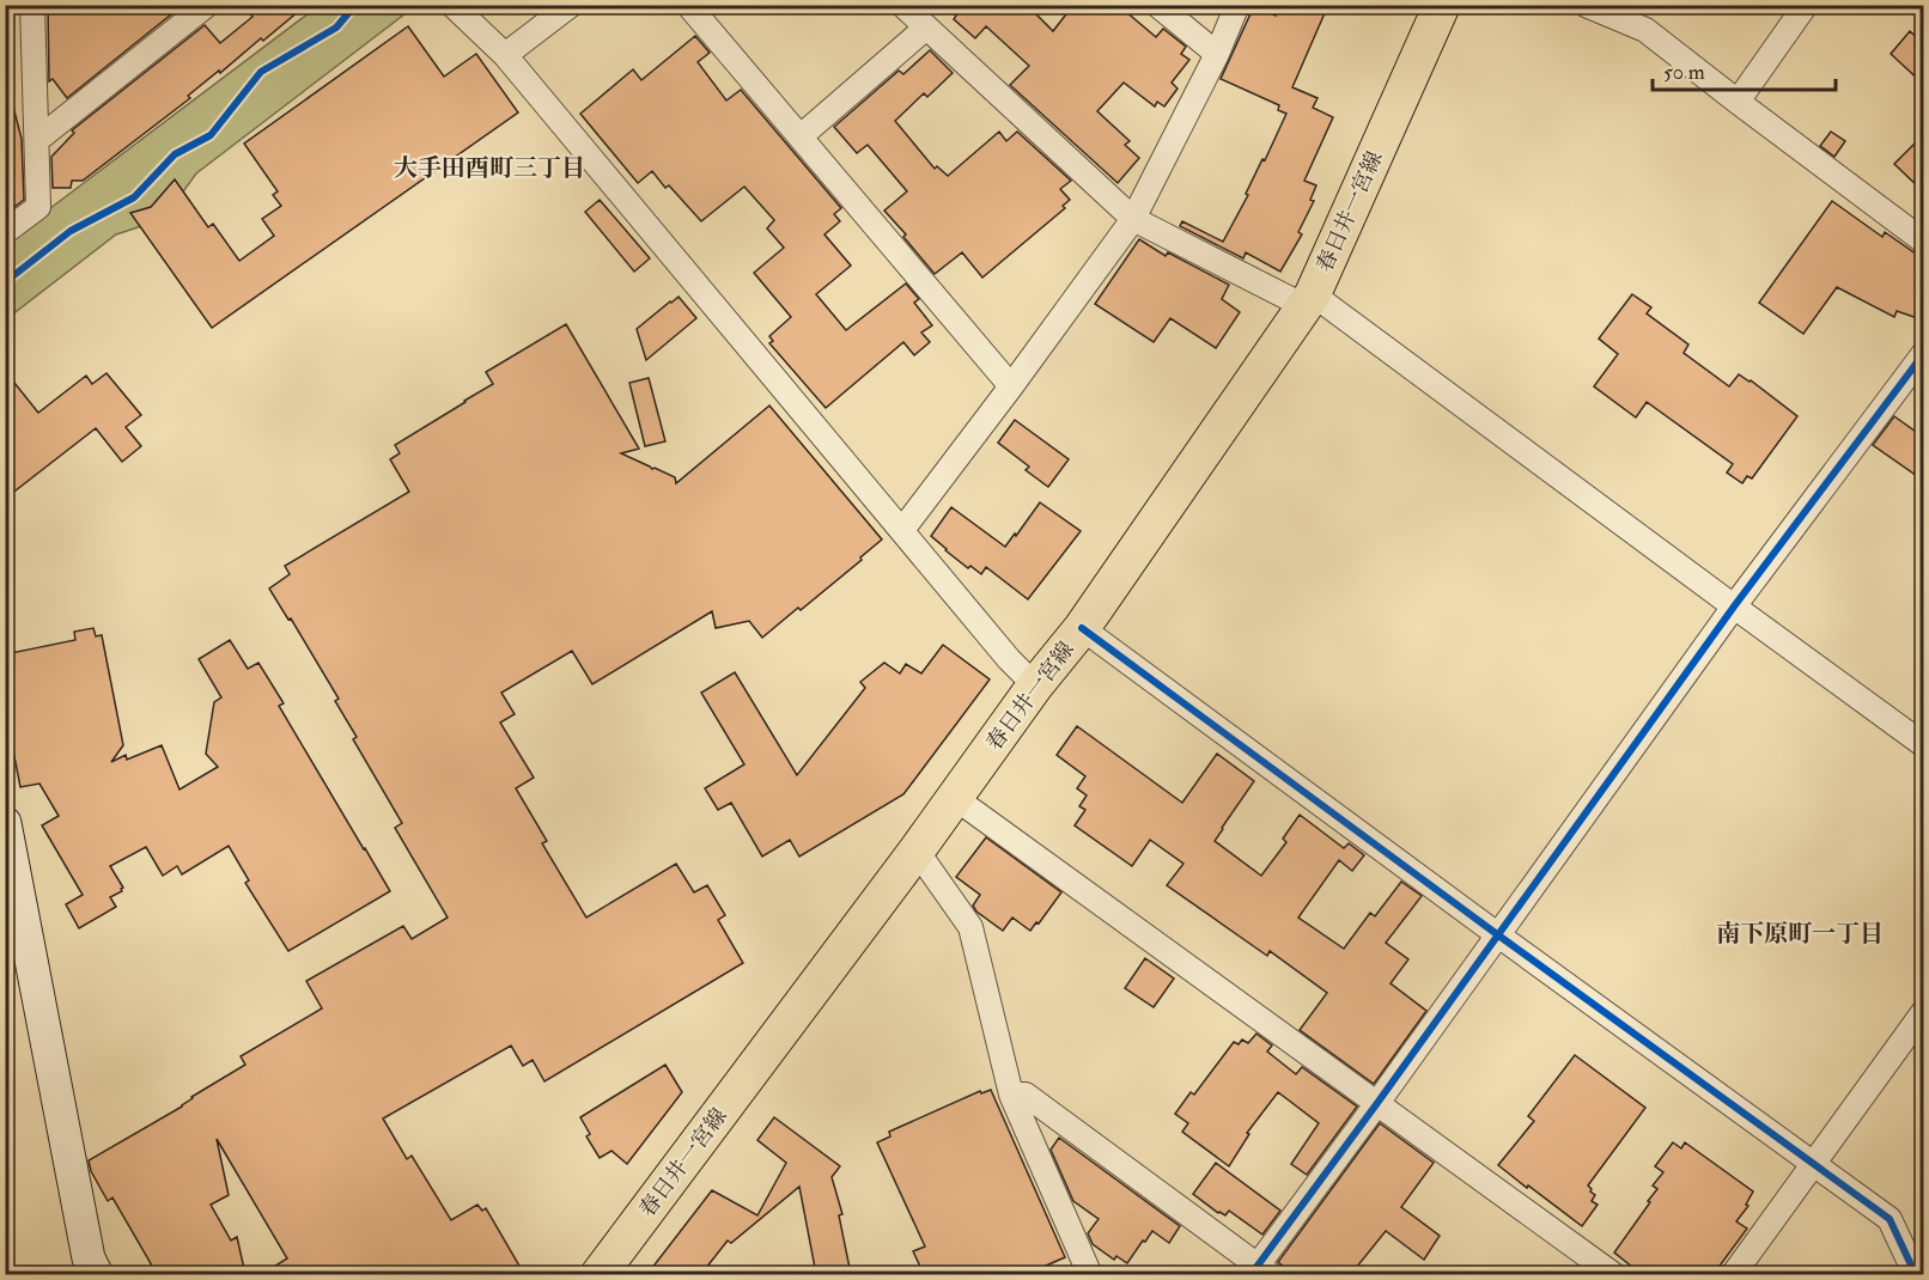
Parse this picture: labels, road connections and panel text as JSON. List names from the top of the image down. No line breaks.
{"streets":{"main road":["春日井一宮線"]},"districts":["大手田酉町三丁目","南下原町一丁目"],"scale_bar":"50 m"}
